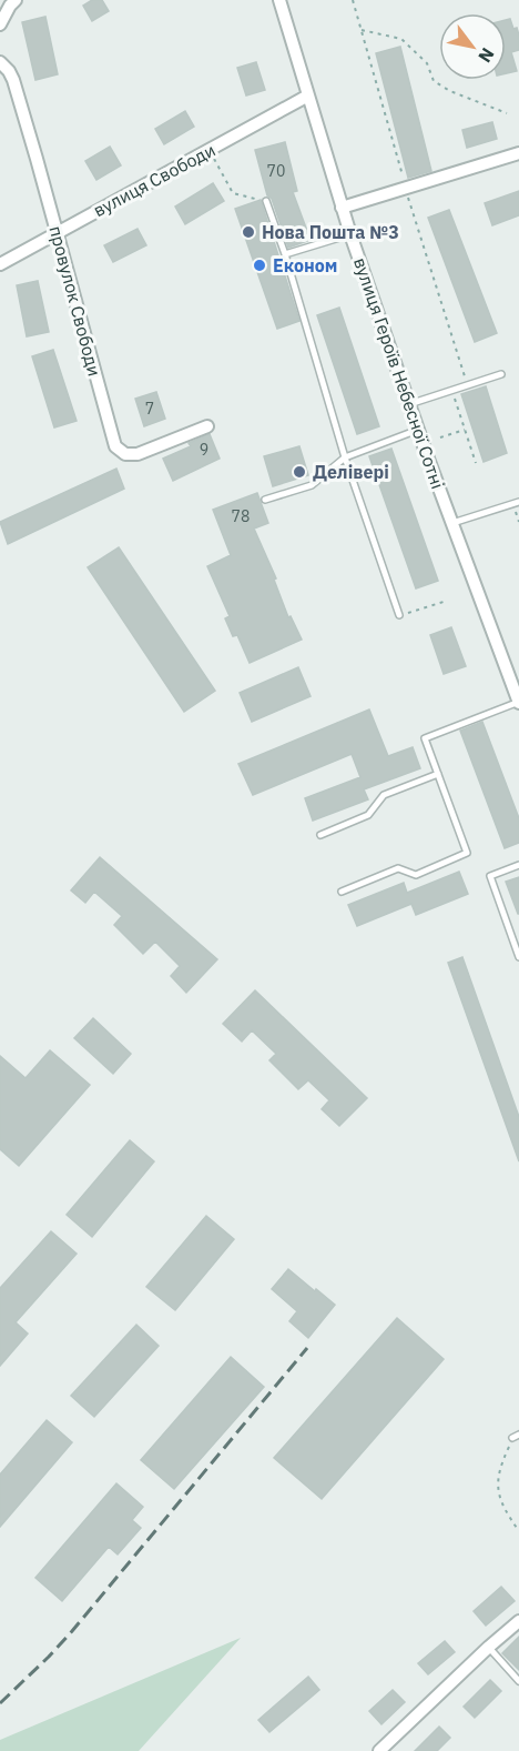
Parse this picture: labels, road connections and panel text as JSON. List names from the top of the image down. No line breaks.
{"streets":{"street":["вулиця Свободи","провулок Свободи","вулиця Героїв Небесної Сотні"]},"crossings":[["вулиця Свободи","провулок Свободи"],["вулиця Свободи","вулиця Героїв Небесної Сотні"]],"places":["Нова Пошта №3","Економ","Делівері"],"house_numbers":["70","7","9","78"],"north":"bottom right"}
